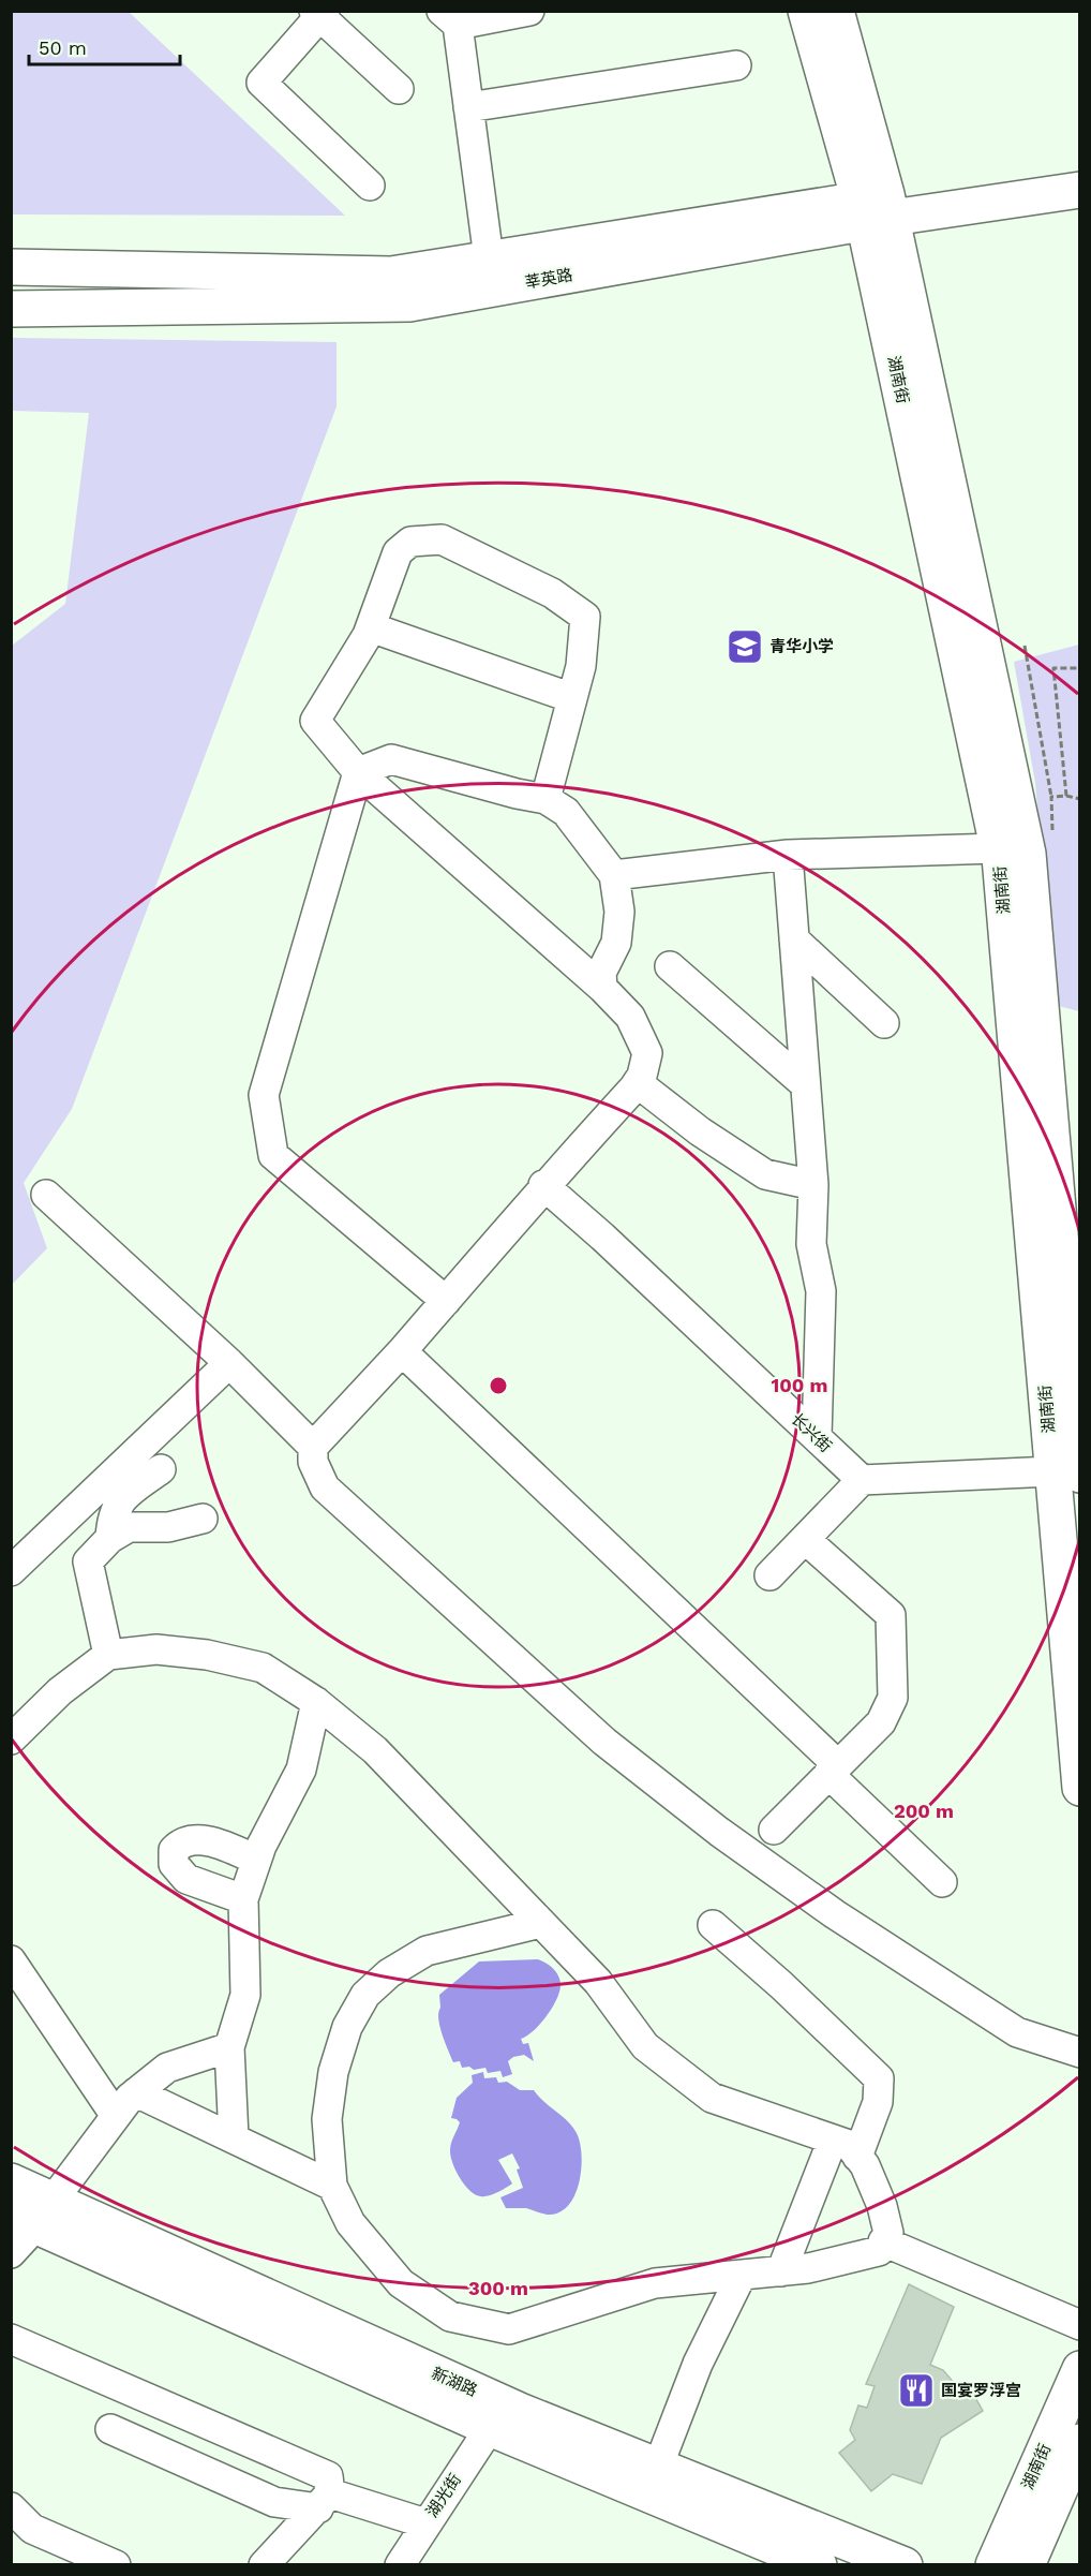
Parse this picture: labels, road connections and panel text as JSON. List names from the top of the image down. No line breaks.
{"streets":{"main road":["莘英路","湖南街","新湖路"],"street":["长兴街","湖光街"]},"crossings":[["莘英路","湖南街"],["新湖路","湖光街"]],"places":{"school or university":["青华小学"],"restaurant":["国宴罗浮宫"]},"scale_bar":"50 m","rings":["100 m","200 m","300 m"]}
